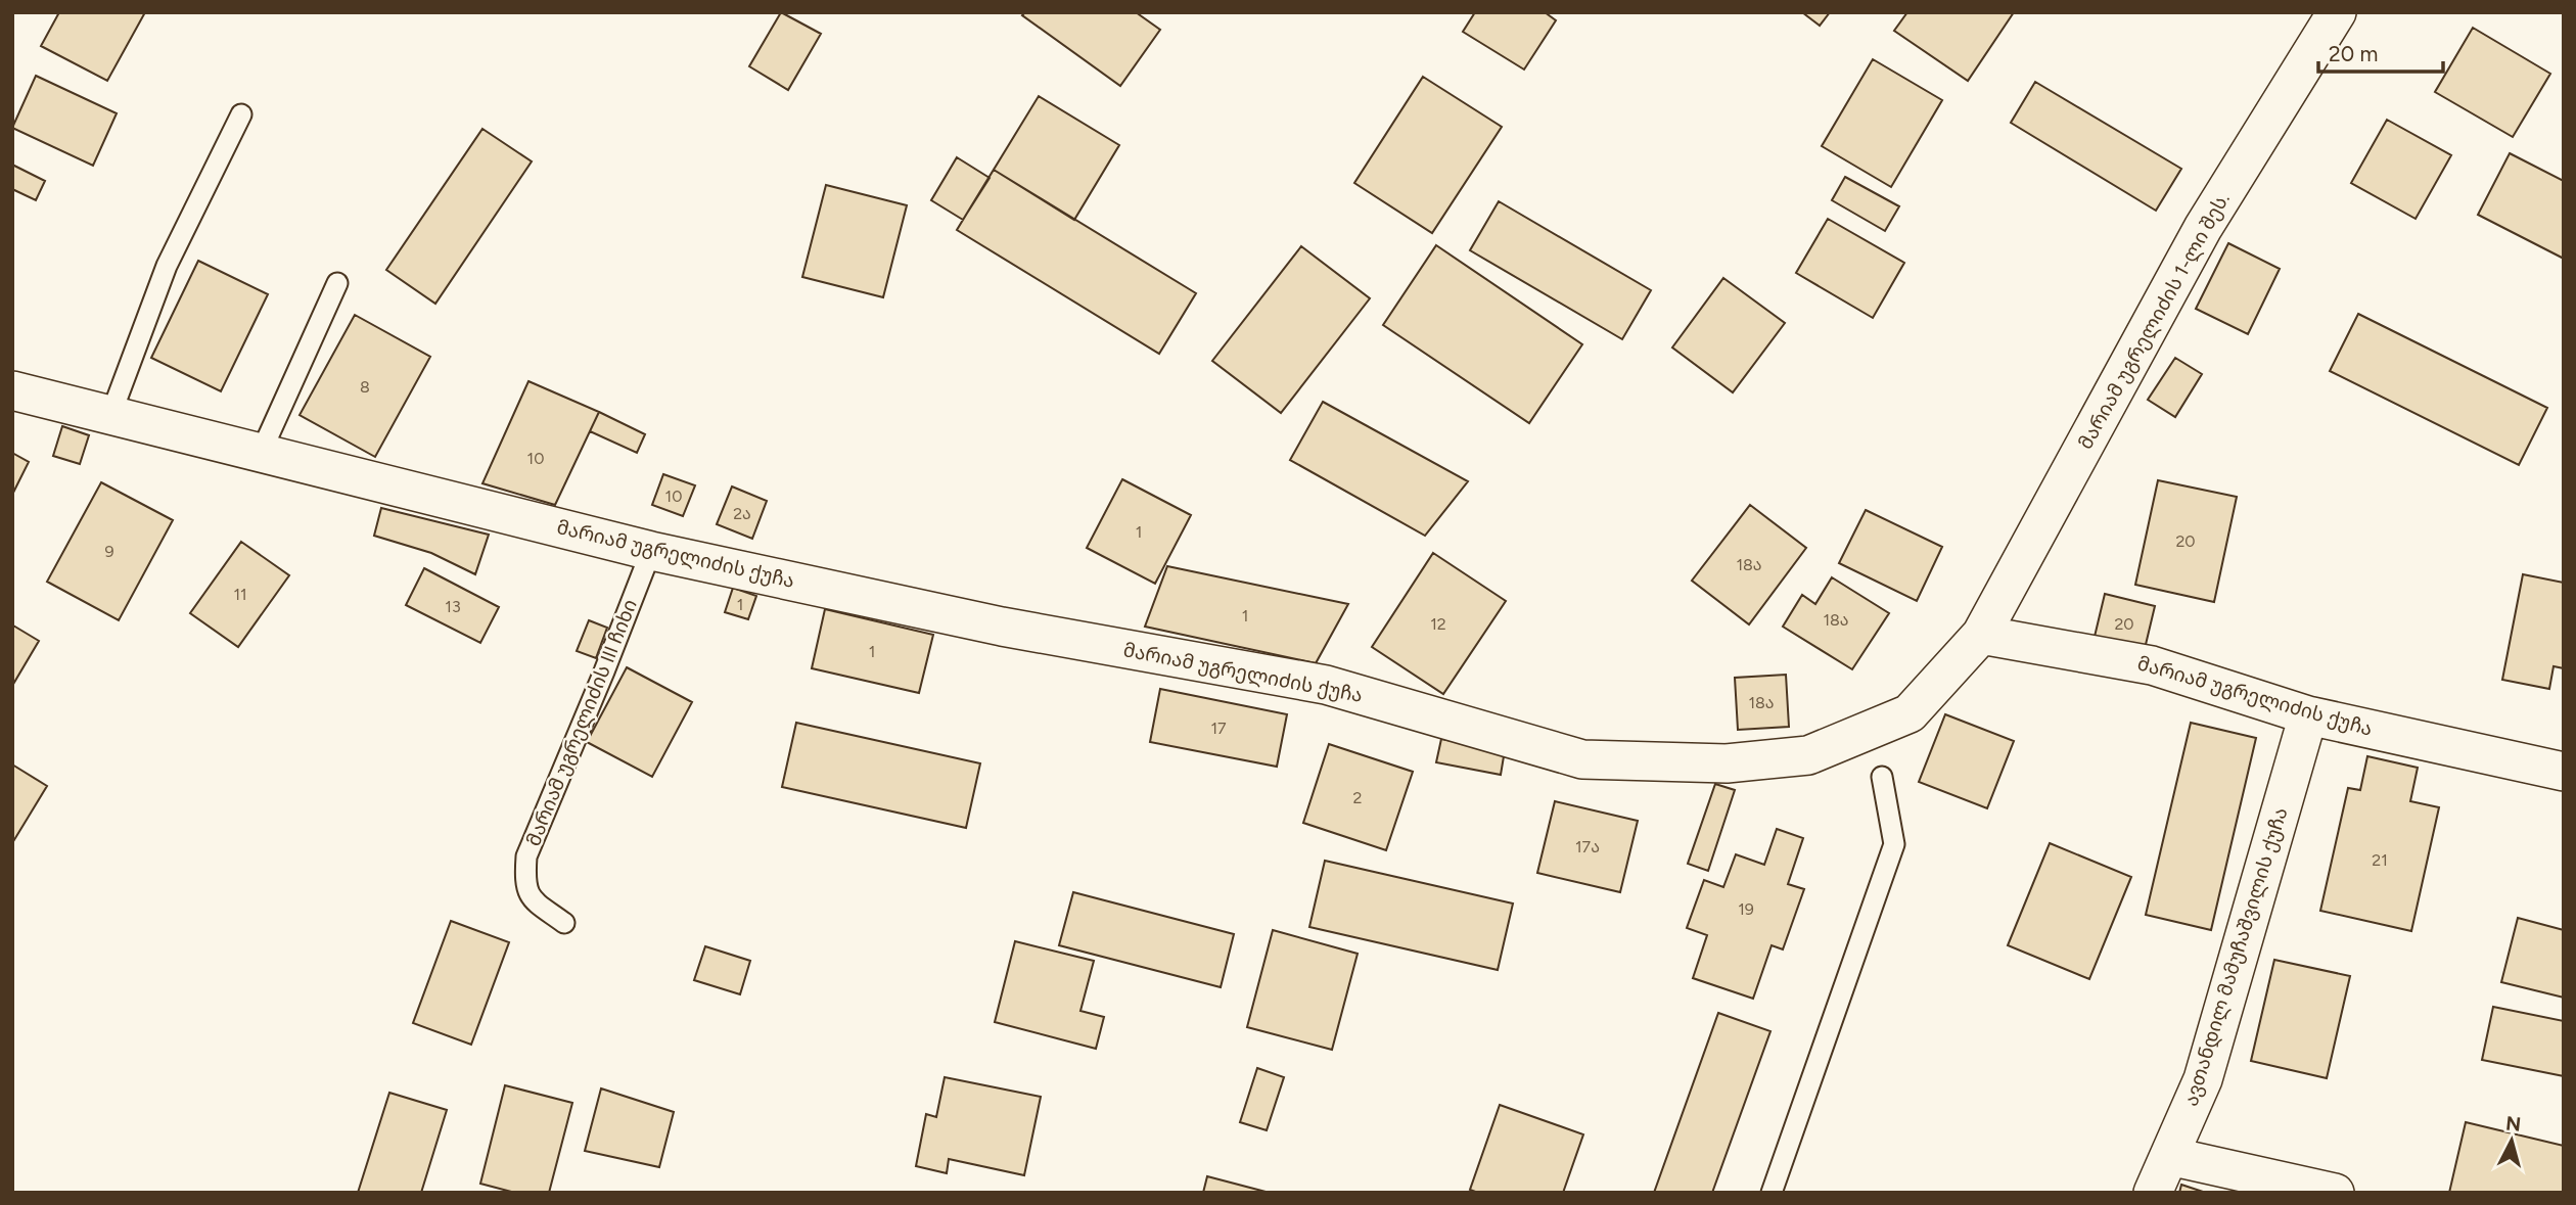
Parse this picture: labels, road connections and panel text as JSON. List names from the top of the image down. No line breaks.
{"streets":{"street":["მარიამ უგრელიძის 1-ლი შეს.","მარიამ უგრელიძის ქუჩა","ავთანდილ მამუჩაშვილის ქუჩა"],"lane":["მარიამ უგრელიძის III ჩიხი"]},"crossings":[["მარიამ უგრელიძის 1-ლი შეს.","მარიამ უგრელიძის ქუჩა"],["მარიამ უგრელიძის ქუჩა","მარიამ უგრელიძის III ჩიხი"],["მარიამ უგრელიძის ქუჩა","ავთანდილ მამუჩაშვილის ქუჩა"]],"house_numbers":["8","10","10","2ა","1","20","9","18ა","11","1","13","1","18ა","12","20","1","18ა","17","2","17ა","21","19"],"scale_bar":"20 m","north":"top"}
